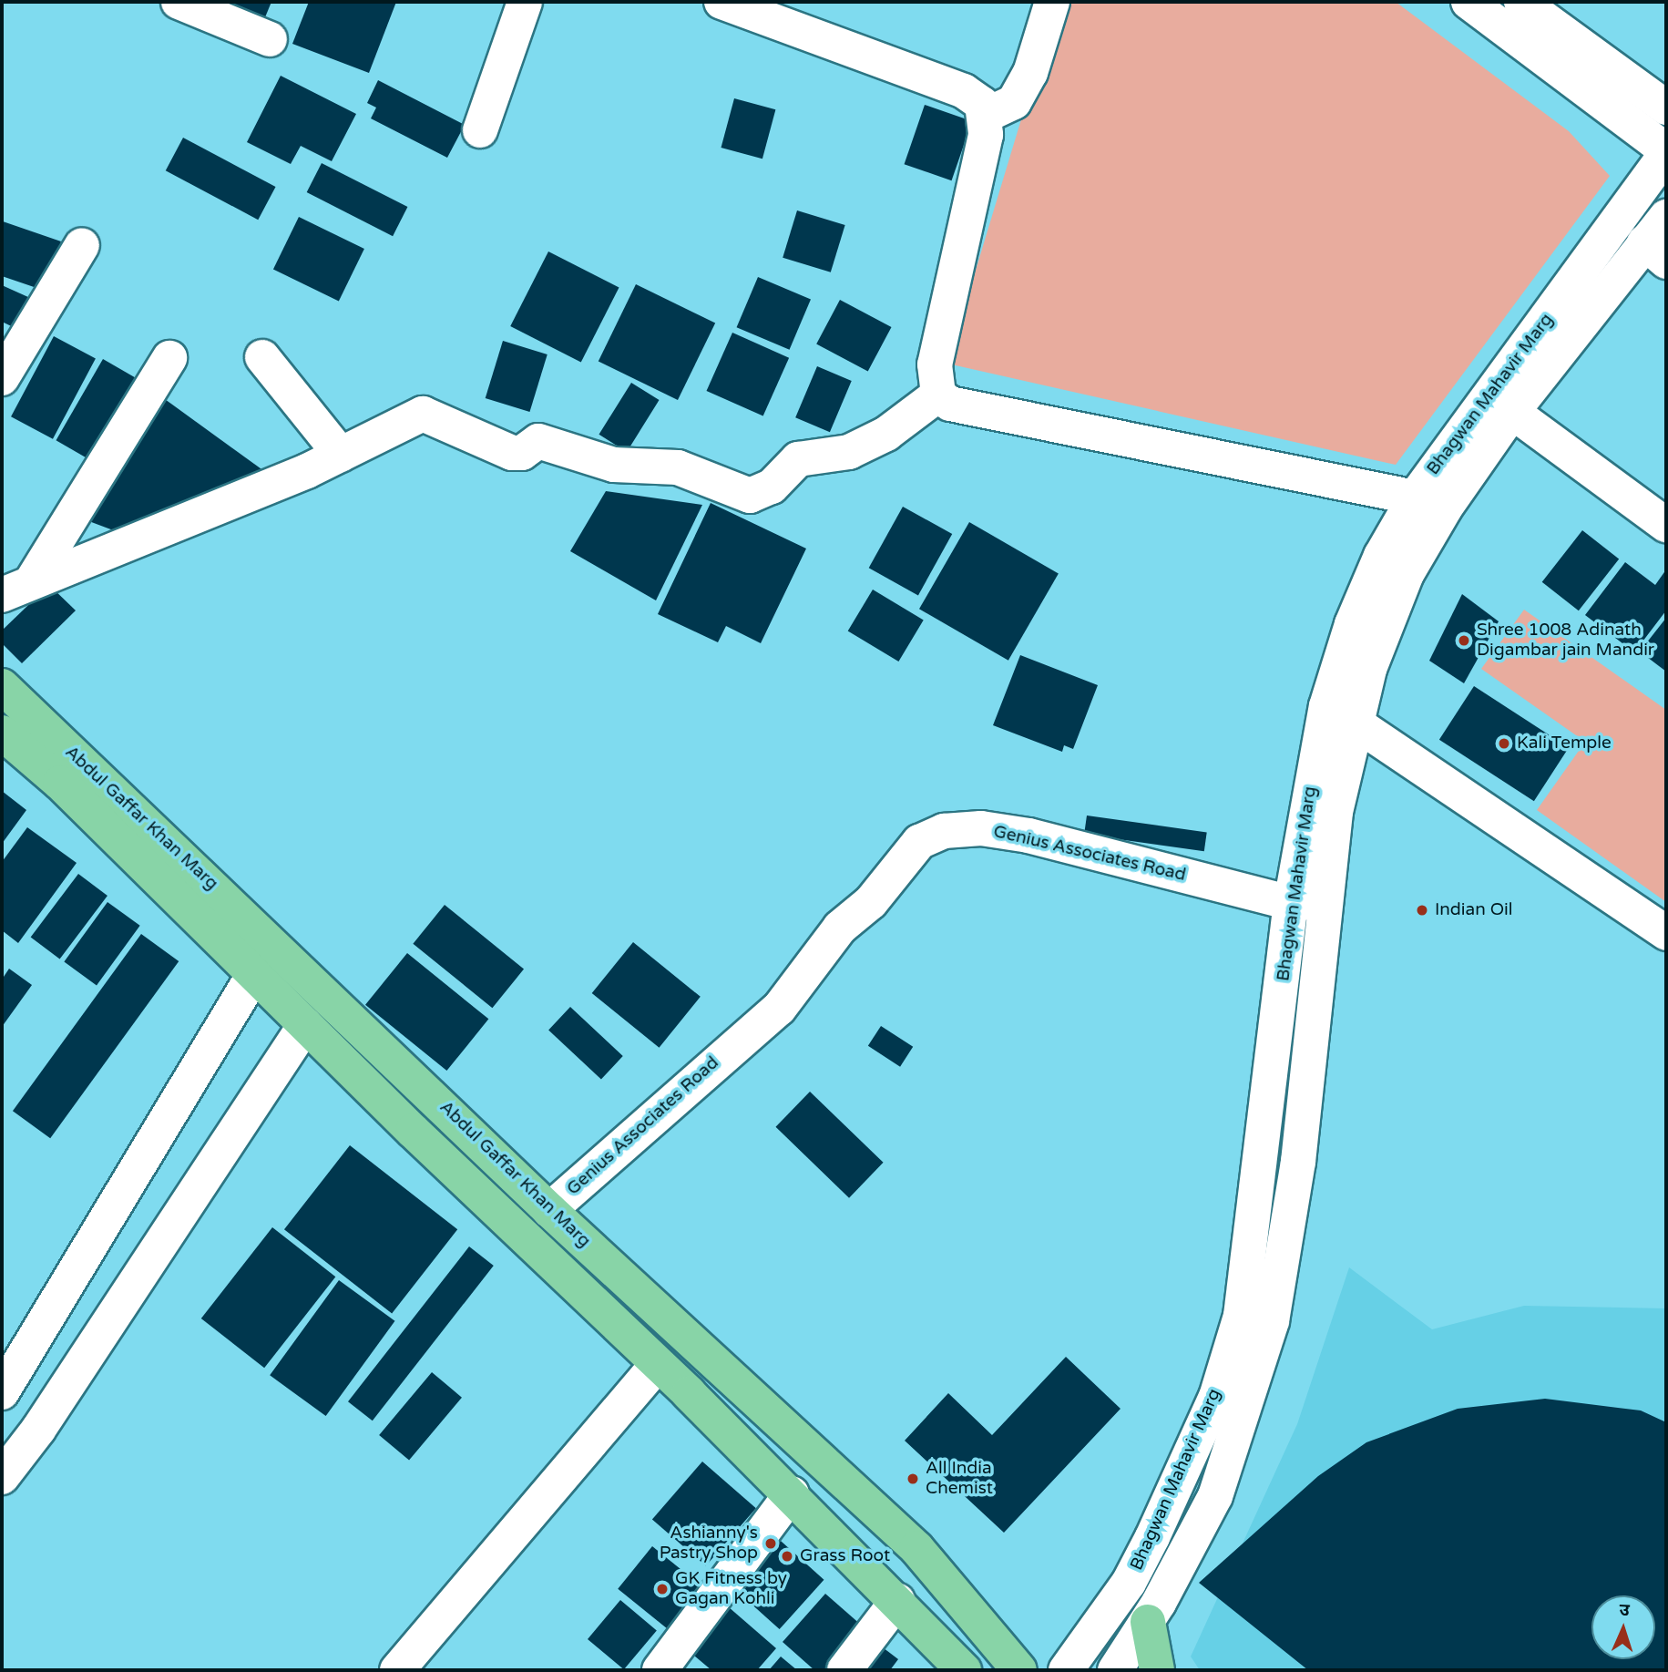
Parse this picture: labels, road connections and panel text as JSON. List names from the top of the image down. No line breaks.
{"streets":{"main road":["Abdul Gaffar Khan Marg"],"street":["Bhagwan Mahavir Marg","Genius Associates Road"]},"crossings":[["Bhagwan Mahavir Marg","Genius Associates Road"],["Abdul Gaffar Khan Marg","Genius Associates Road"]],"places":["Shree 1008 Adinath Digambar jain Mandir","Kali Temple","Indian Oil","All India Chemist","Ashianny's Pastry Shop","Grass Root","GK Fitness by Gagan Kohli"],"north":"top"}
